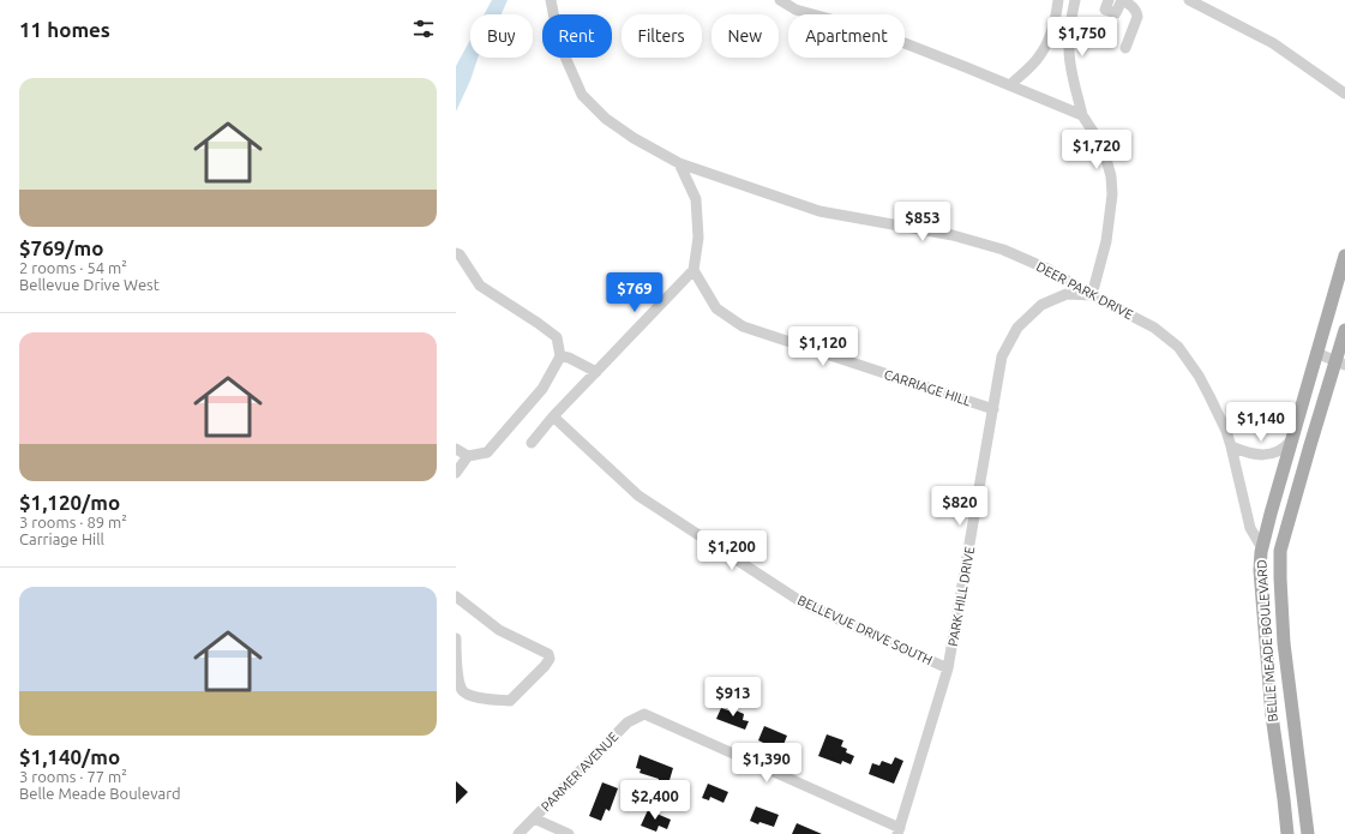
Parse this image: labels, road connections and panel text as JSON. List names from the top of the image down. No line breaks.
{"streets":{"main road":["BELLE MEADE BOULEVARD"],"street":["DEER PARK DRIVE","CARRIAGE HILL","PARK HILL DRIVE","BELLEVUE DRIVE SOUTH","PARMER AVENUE"]},"crossings":[["DEER PARK DRIVE","PARK HILL DRIVE"],["DEER PARK DRIVE","BELLE MEADE BOULEVARD"],["CARRIAGE HILL","PARK HILL DRIVE"],["PARK HILL DRIVE","BELLEVUE DRIVE SOUTH"],["PARK HILL DRIVE","PARMER AVENUE"]],"page":{"heading":"11 homes","chip":["Buy","Rent","Filters","New","Apartment"],"price":["$1,750","$1,720","$853","$769","$1,120","$1,140","$820","$1,200","$913","$1,390","$2,400"],"list":[{"name":"$769/mo","note":"2 rooms · 54 m² · Bellevue Drive West"},{"name":"$1,120/mo","note":"3 rooms · 89 m² · Carriage Hill"},{"name":"$1,140/mo","note":"3 rooms · 77 m² · Belle Meade Boulevard"}]}}
